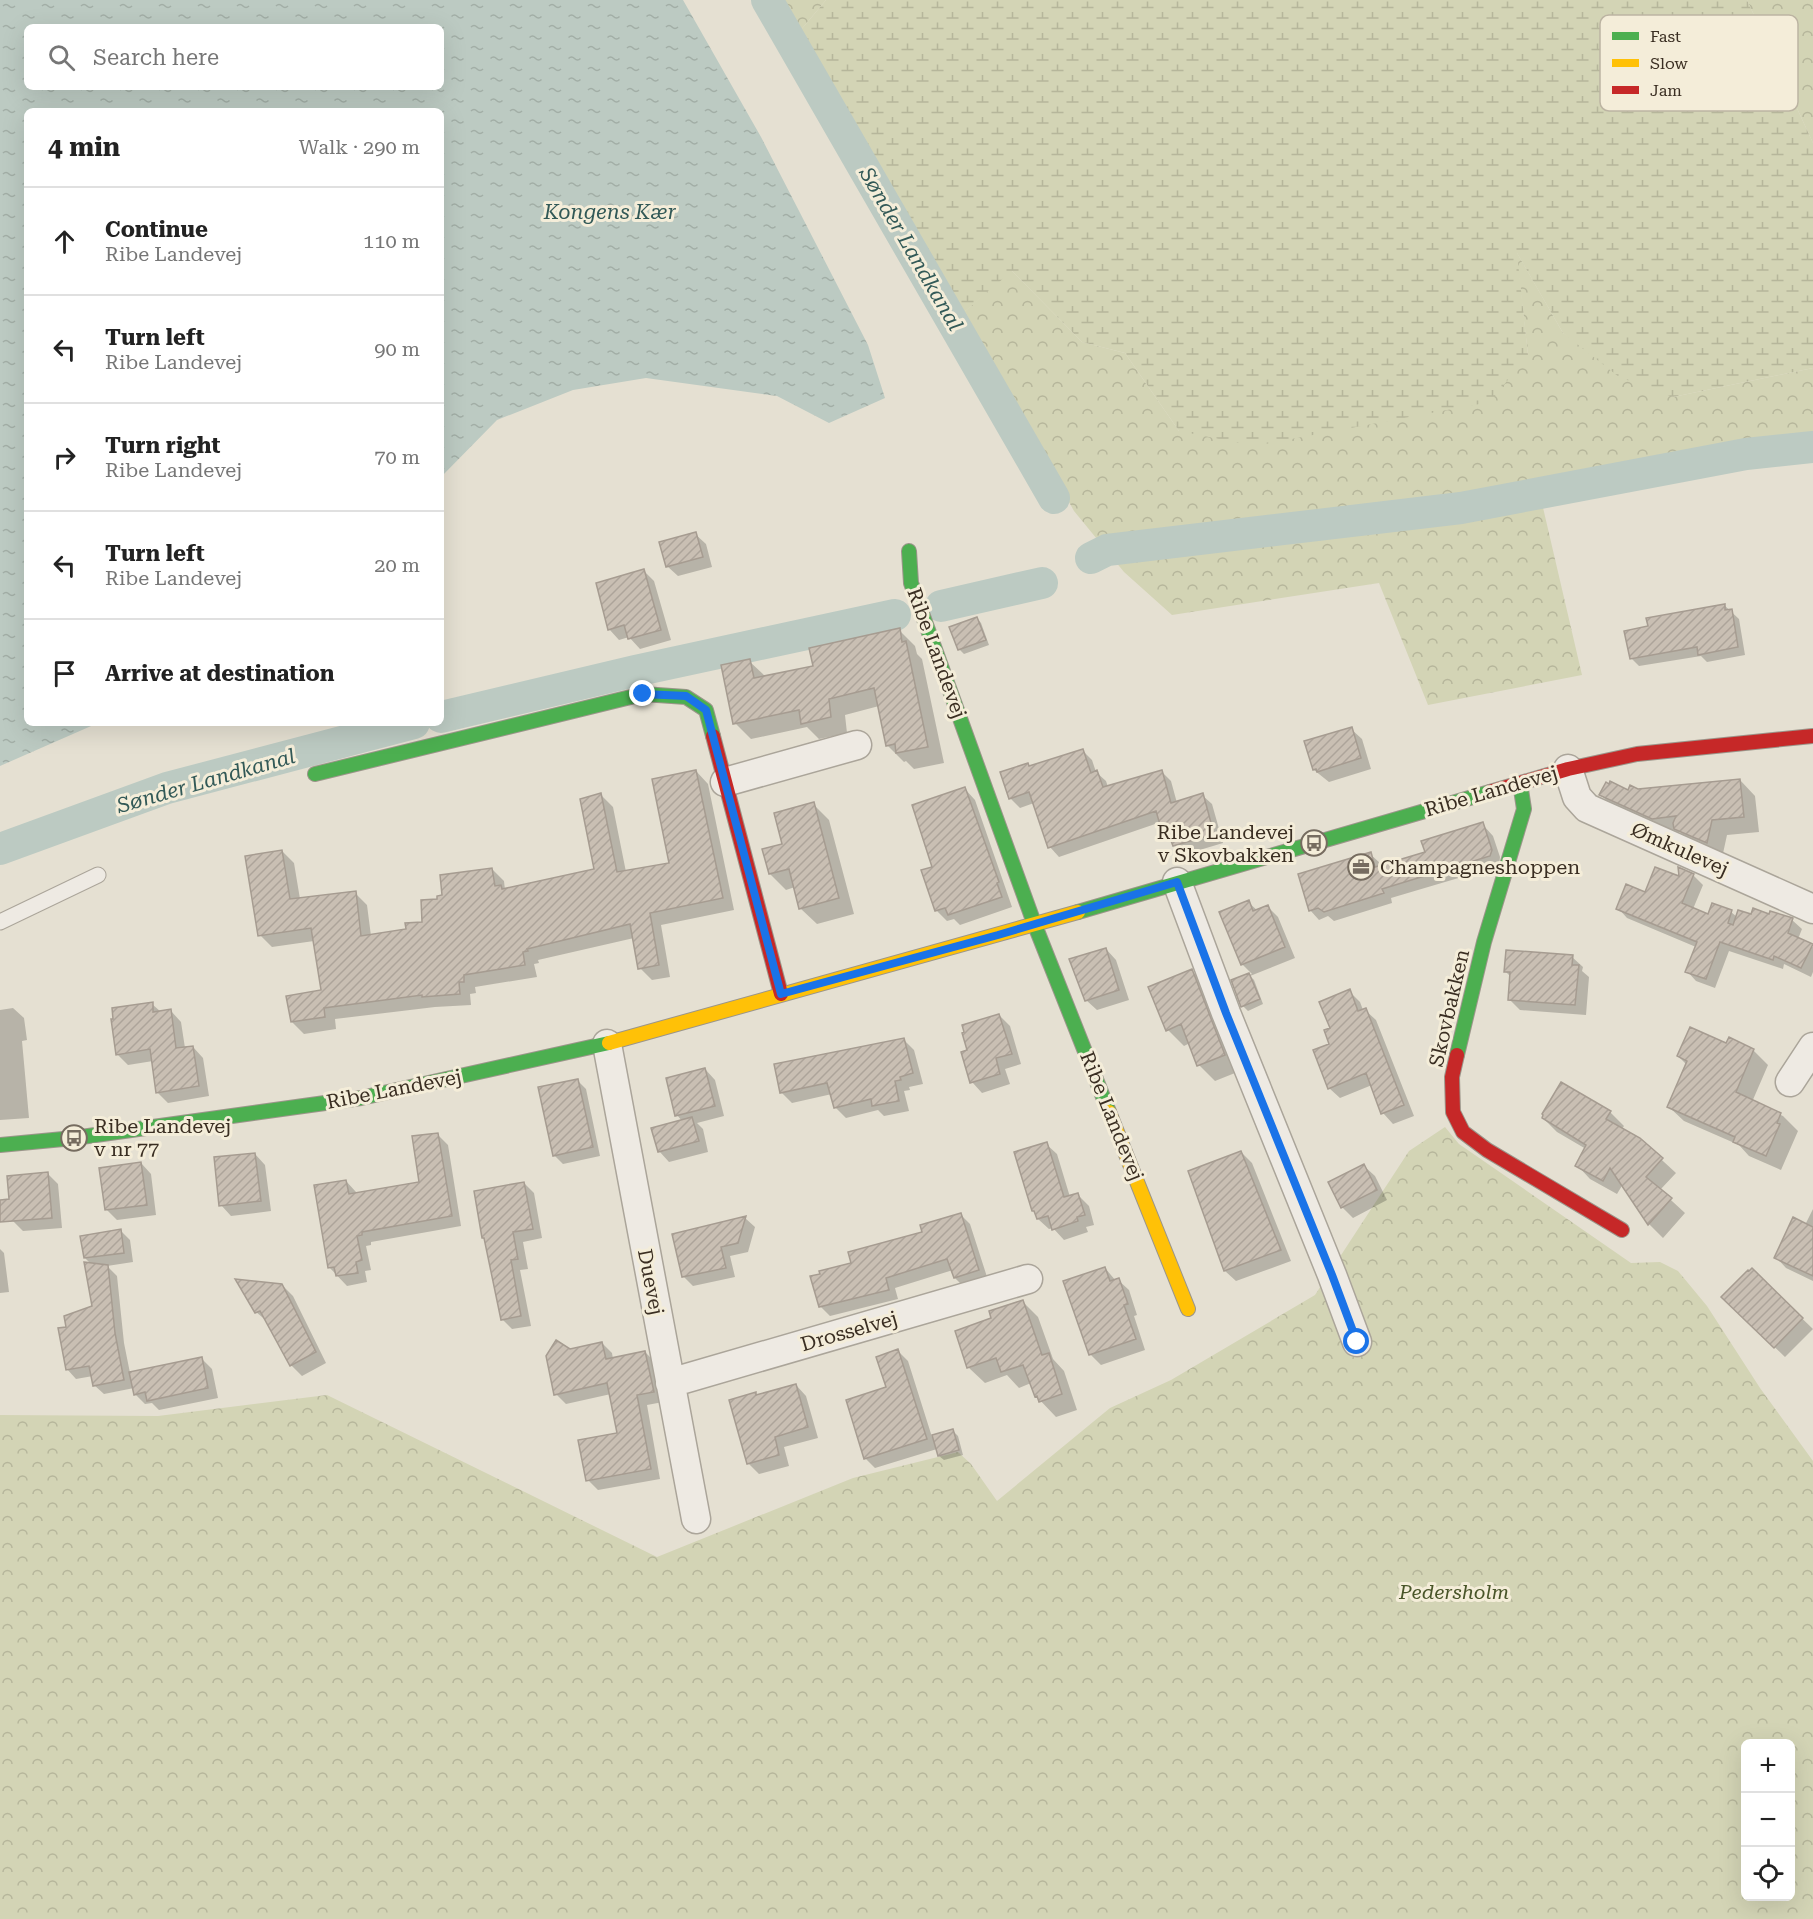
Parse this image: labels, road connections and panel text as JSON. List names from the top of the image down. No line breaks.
{"streets":{"street":["Ribe Landevej","Ømkulevej","Skovbakken","Duevej","Drosselvej"]},"crossings":[["Ribe Landevej","Ømkulevej"],["Ribe Landevej","Skovbakken"],["Ribe Landevej","Duevej"],["Duevej","Drosselvej"]],"water":["Kongens Kær","Sønder Landkanal"],"parks":["Pedersholm"],"places":{"bus stop":["Ribe Landevej v Skovbakken","Ribe Landevej v nr 77"],"office":["Champagneshoppen"]},"legend":["Fast","Slow","Jam"],"page":{"search":"Search here","heading":["4 min","Walk · 290 m"],"list":[["Continue","Ribe Landevej","110 m"],["Turn left","Ribe Landevej","90 m"],["Turn right","Ribe Landevej","70 m"],["Turn left","Ribe Landevej","20 m"],"Arrive at destination"],"map_buttons":["+","−"]}}
